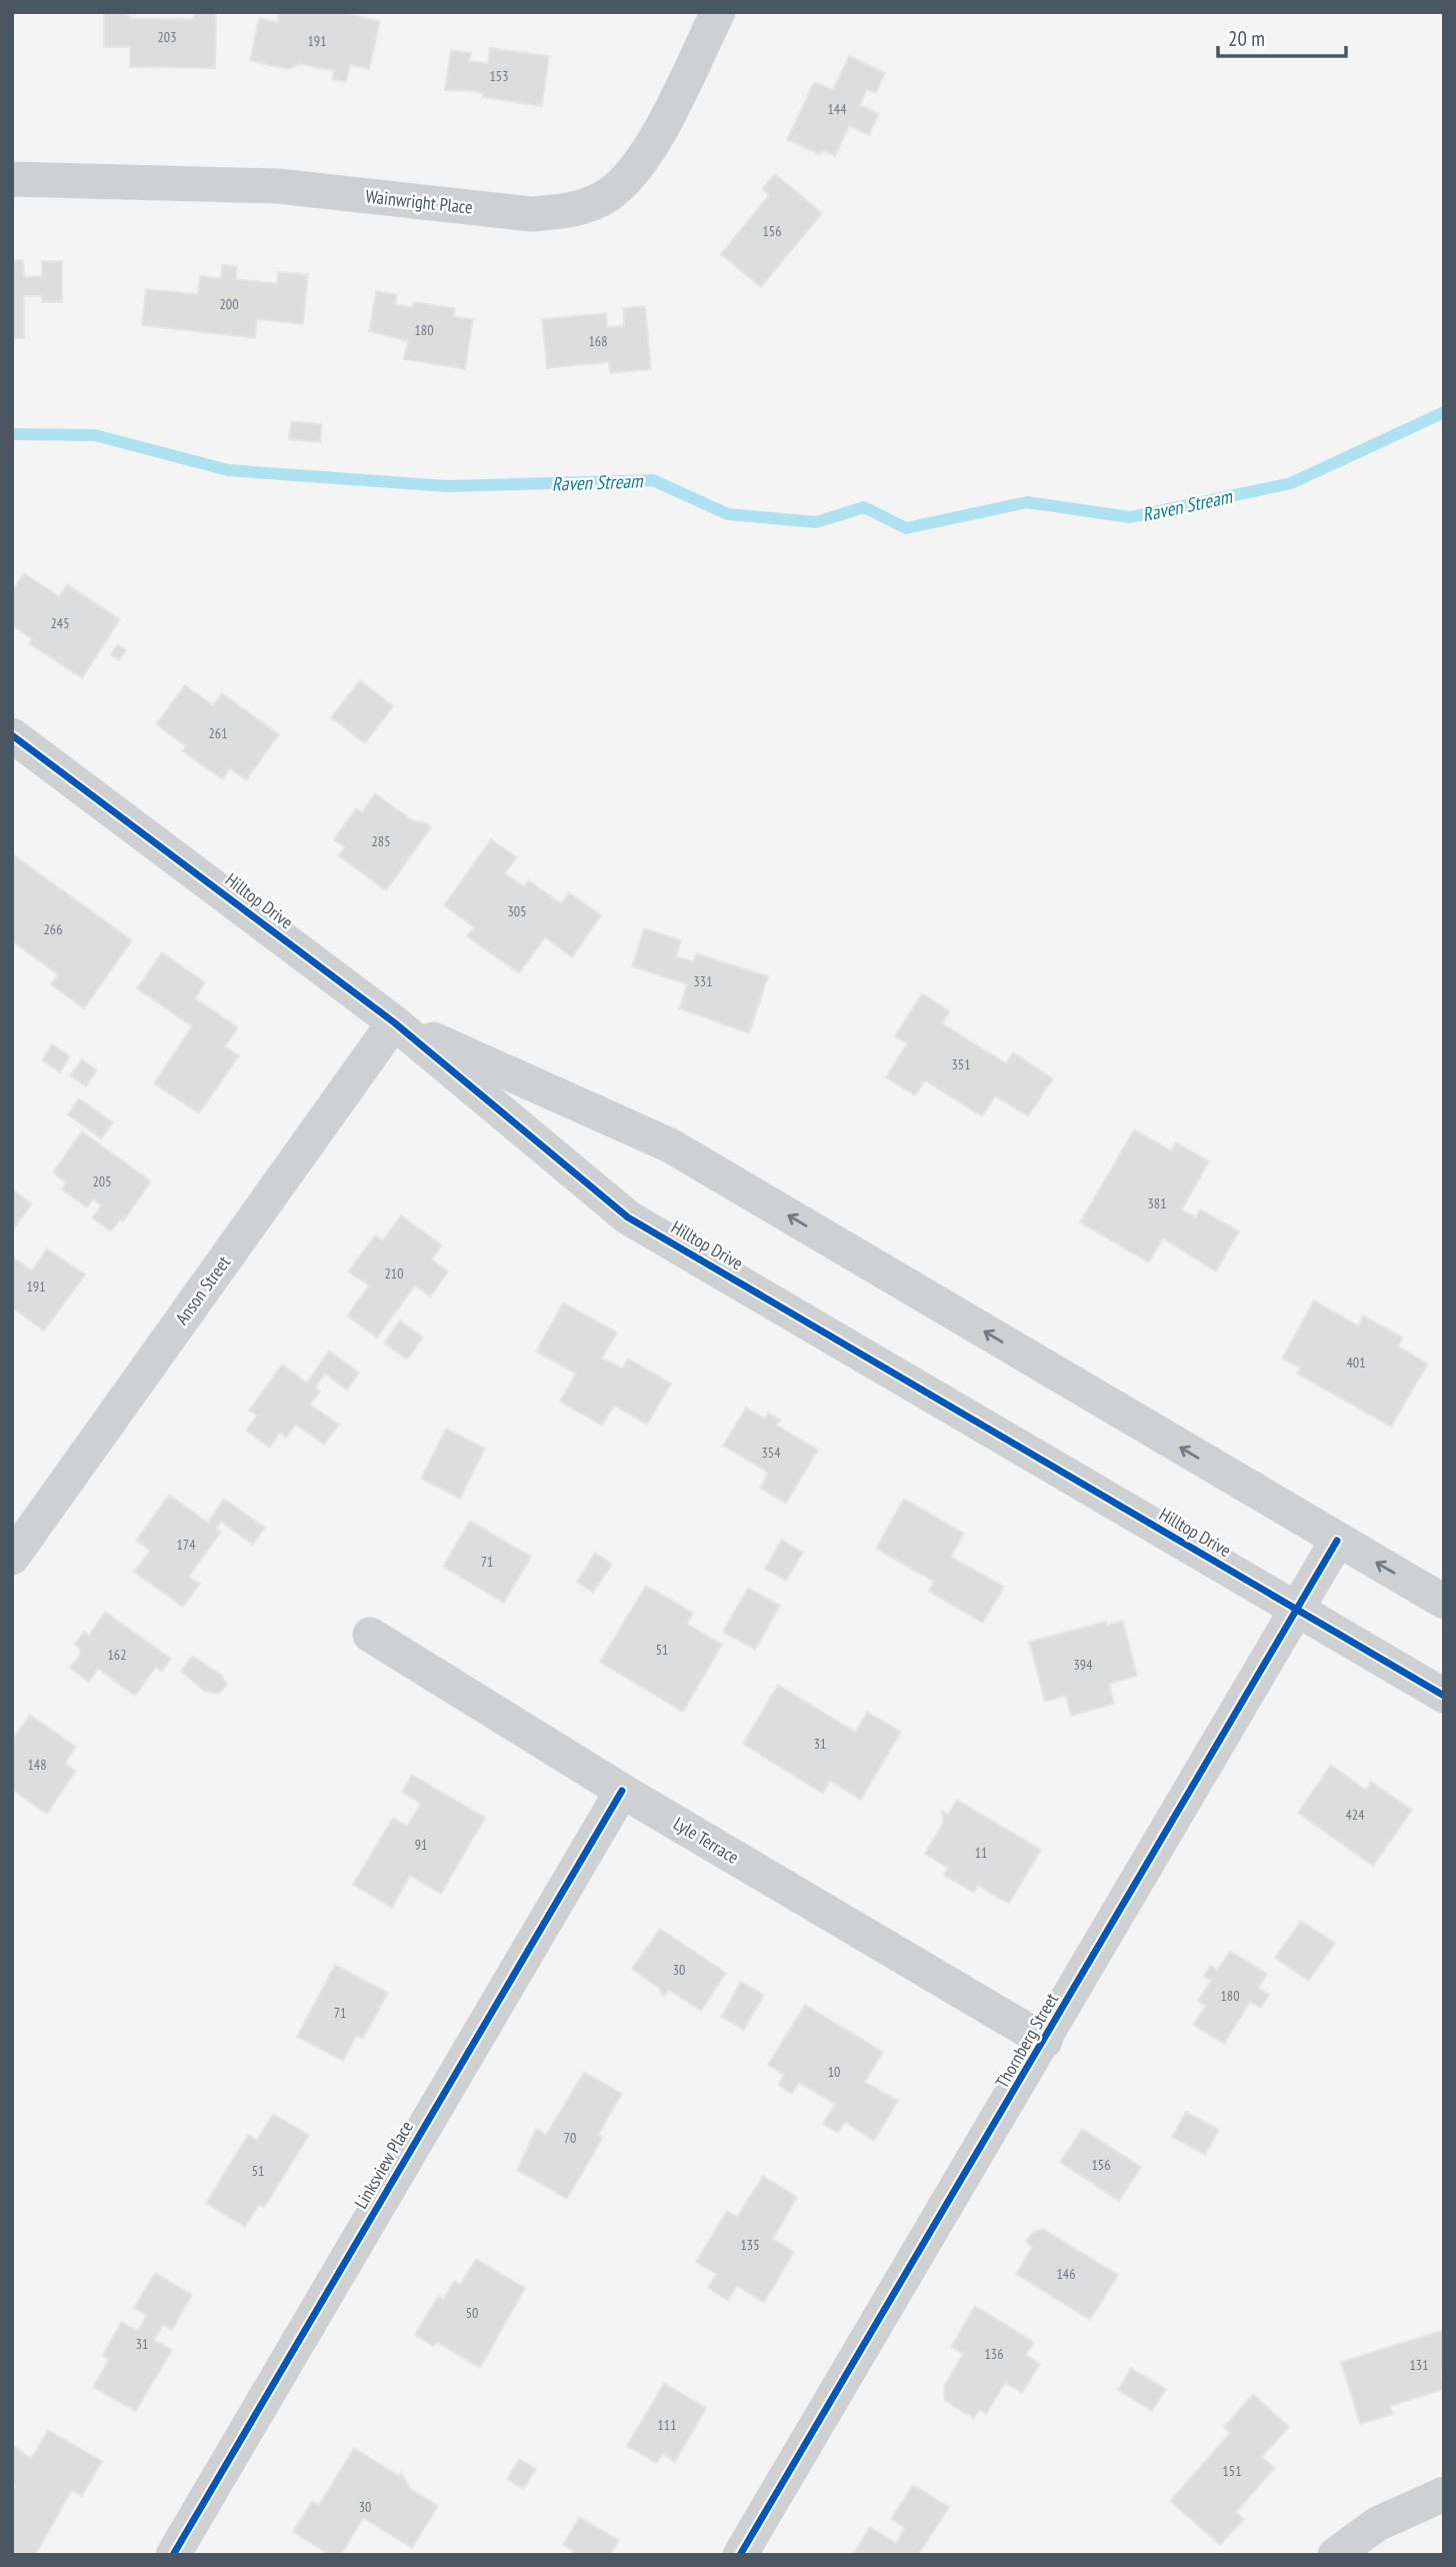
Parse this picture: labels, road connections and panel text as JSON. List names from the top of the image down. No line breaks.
{"streets":{"street":["Wainwright Place","Hilltop Drive","Anson Street","Lyle Terrace","Thornberg Street","Linksview Place"]},"crossings":[["Hilltop Drive","Anson Street"],["Hilltop Drive","Thornberg Street"],["Lyle Terrace","Thornberg Street"],["Lyle Terrace","Linksview Place"]],"water":["Raven Stream"],"house_numbers":["203","191","153","144","156","200","180","168","245","261","285","305","266","331","351","205","381","210","191","401","354","174","71","51","162","394","31","148","424","91","11","30","180","71","10","70","156","51","135","146","50","31","136","131","111","151","30"],"scale_bar":"20 m"}
